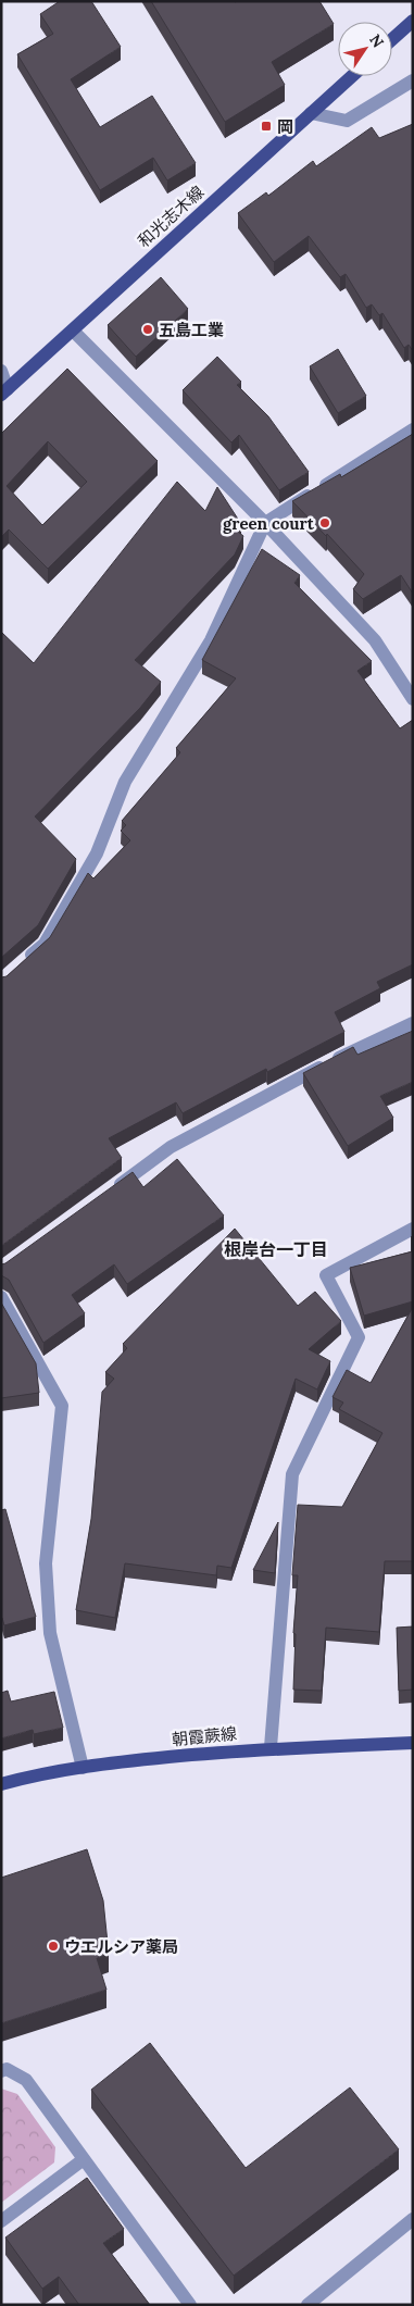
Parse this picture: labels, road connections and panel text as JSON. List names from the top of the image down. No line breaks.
{"streets":{"main road":["和光志木線","朝霞蕨線"]},"districts":["根岸台一丁目"],"places":{"transit":["岡"],"other":["五島工業","green court","ウエルシア薬局"]},"north":"top right"}
